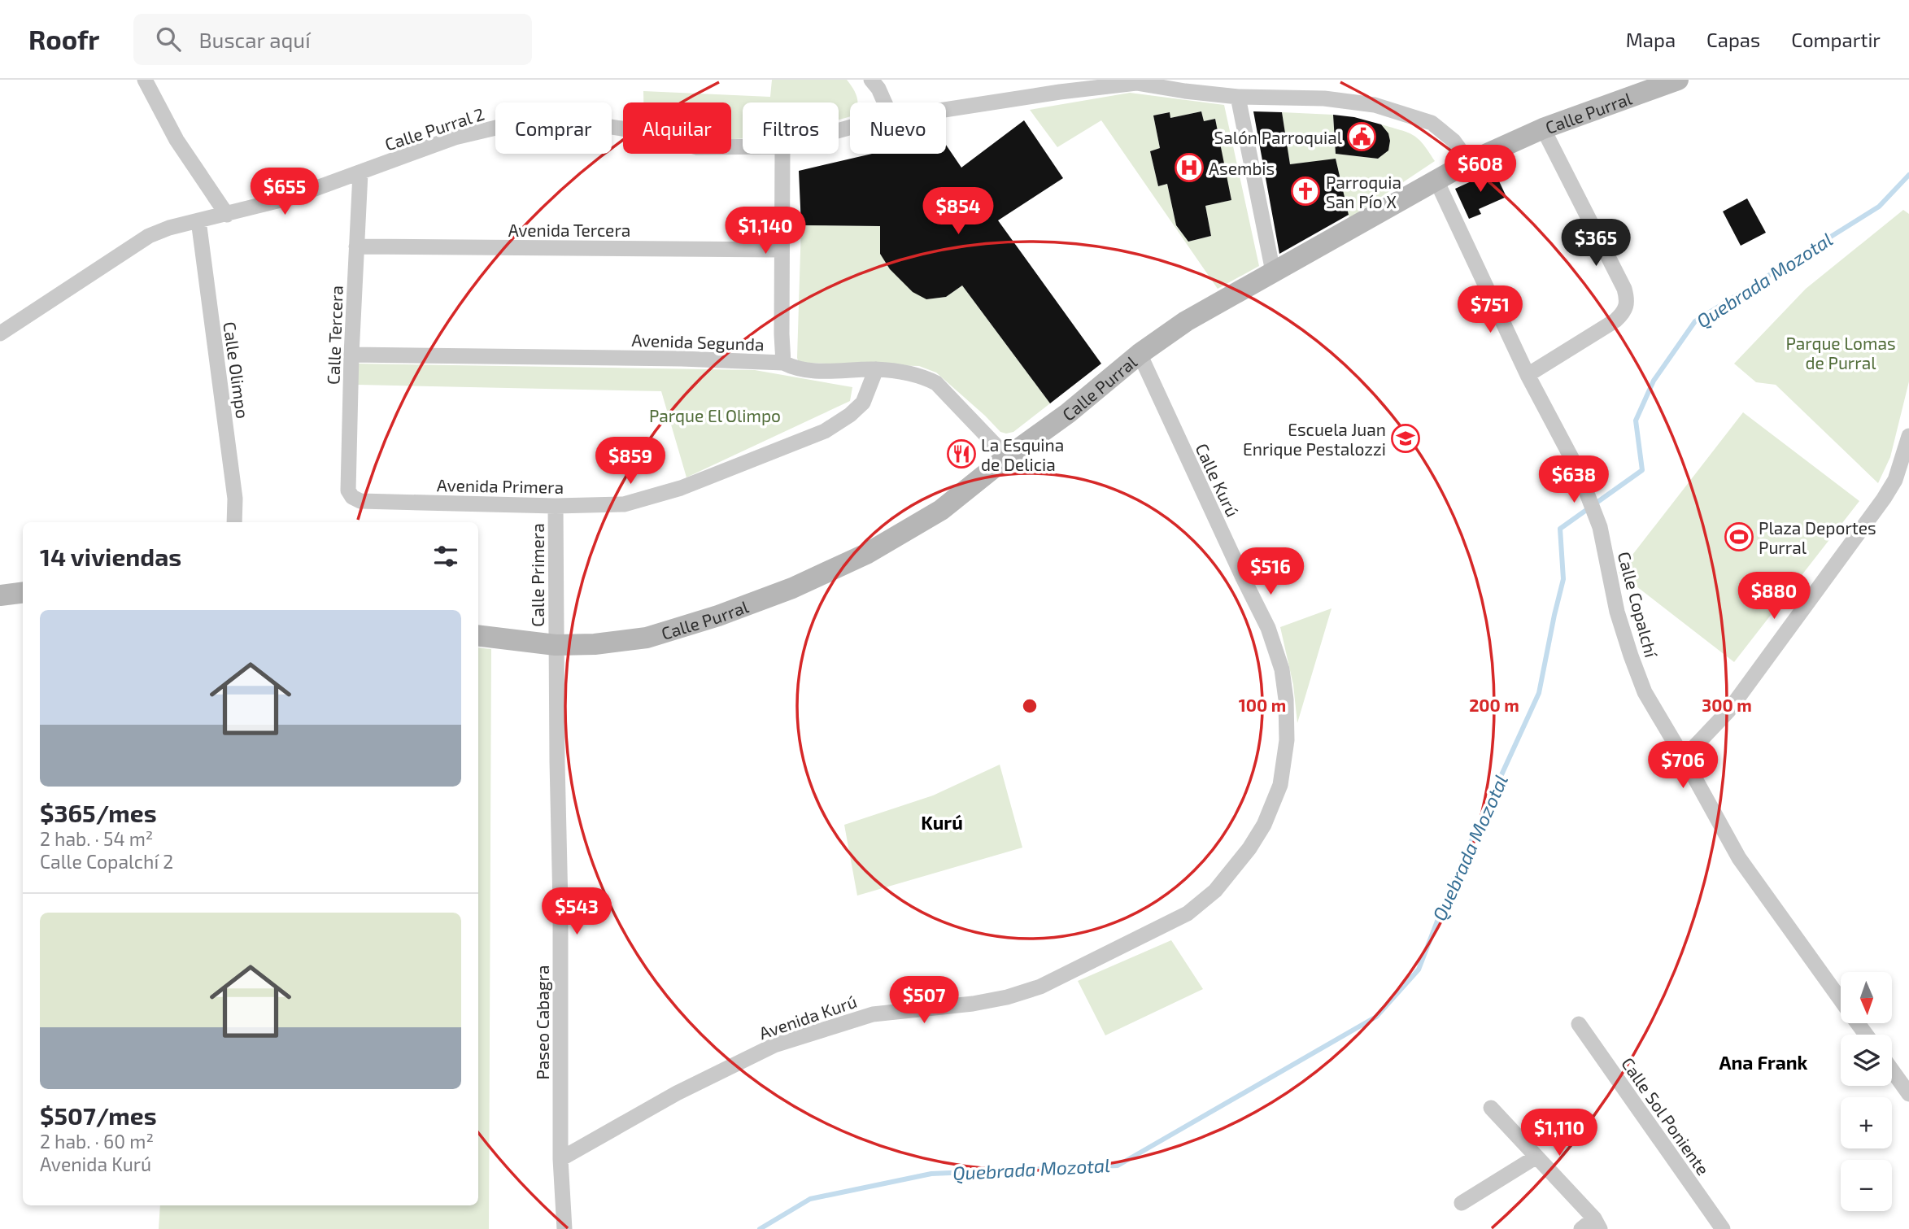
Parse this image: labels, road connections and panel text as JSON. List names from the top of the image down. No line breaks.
{"streets":{"street":["Calle Purral","Calle Purral 2","Avenida Tercera","Calle Tercera","Avenida Segunda","Calle Olimpo","Calle Kurú","Avenida Primera","Calle Primera","Calle Copalchí","Avenida Kurú","Paseo Cabagra","Calle Sol Poniente"]},"crossings":[["Calle Purral","Calle Purral 2"],["Calle Purral","Avenida Segunda"],["Calle Purral","Calle Kurú"],["Calle Purral","Calle Primera"],["Calle Purral","Calle Copalchí"],["Calle Purral","Paseo Cabagra"],["Calle Purral 2","Calle Tercera"],["Calle Purral 2","Calle Olimpo"],["Avenida Tercera","Calle Tercera"],["Calle Tercera","Avenida Segunda"],["Calle Tercera","Avenida Primera"],["Avenida Segunda","Avenida Primera"],["Calle Kurú","Avenida Kurú"],["Avenida Primera","Calle Primera"],["Calle Primera","Paseo Cabagra"],["Avenida Kurú","Paseo Cabagra"]],"districts":["Kurú","Ana Frank"],"water":["Quebrada Mozotal"],"parks":["Parque Lomas de Purral","Parque El Olimpo"],"places":{"public building":["Salón Parroquial"],"hospital":["Asembis"],"church":["Parroquia San Pío X"],"school or university":["Escuela Juan Enrique Pestalozzi"],"restaurant":["La Esquina de Delicia"],"sports":["Plaza Deportes Purral"]},"north":"bottom","page":{"header":"Roofr","search":"Buscar aquí","nav":["Mapa","Capas","Compartir"],"chip":["Comprar","Alquilar","Filtros","Nuevo"],"price":["$608","$655","$854","$1,140","$365","$751","$859","$638","$516","$880","$706","$543","$507","$1,110"],"heading":"14 viviendas","list":[{"name":"$365/mes","note":"2 hab. · 54 m² · Calle Copalchí 2"},{"name":"$507/mes","note":"2 hab. · 60 m² · Avenida Kurú"}],"map_buttons":["+","−"]},"rings":["100 m","200 m","300 m"]}
